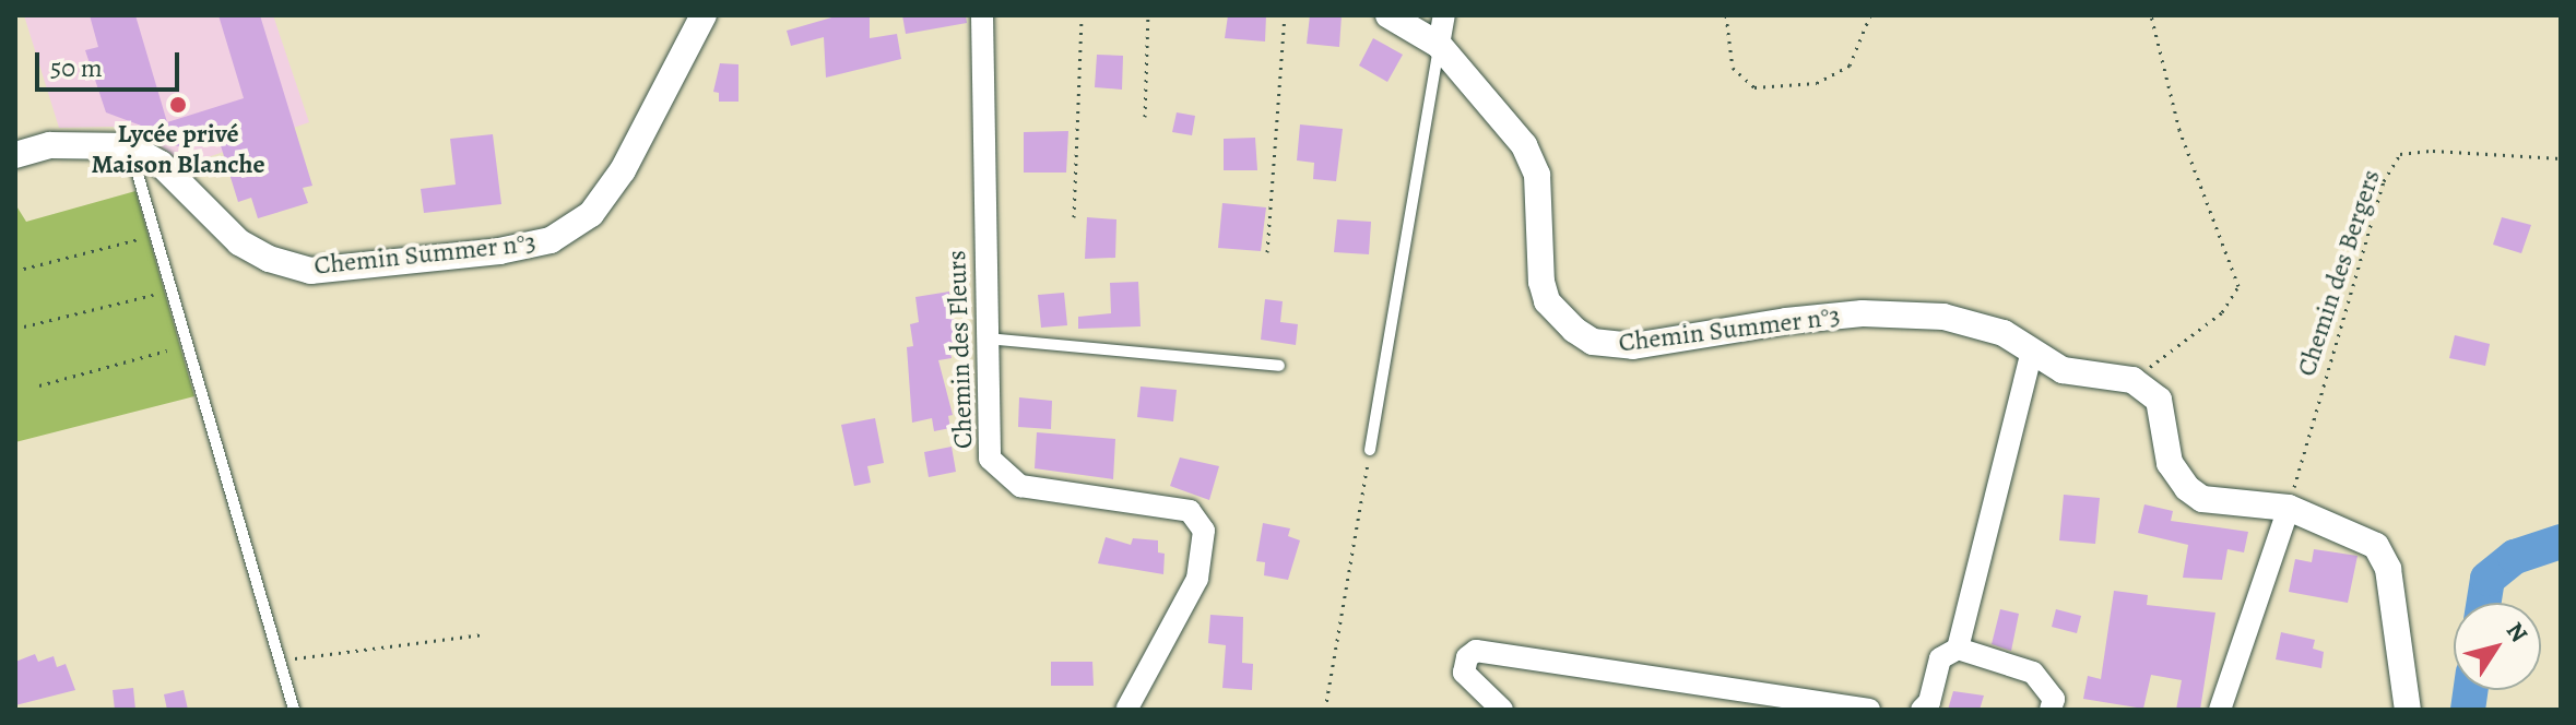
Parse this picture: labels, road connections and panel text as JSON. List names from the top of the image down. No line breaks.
{"streets":{"street":["Chemin Summer n°3","Chemin des Fleurs"],"path":["Chemin des Bergers"]},"places":["Lycée privé Maison Blanche"],"scale_bar":"50 m","north":"top right"}
